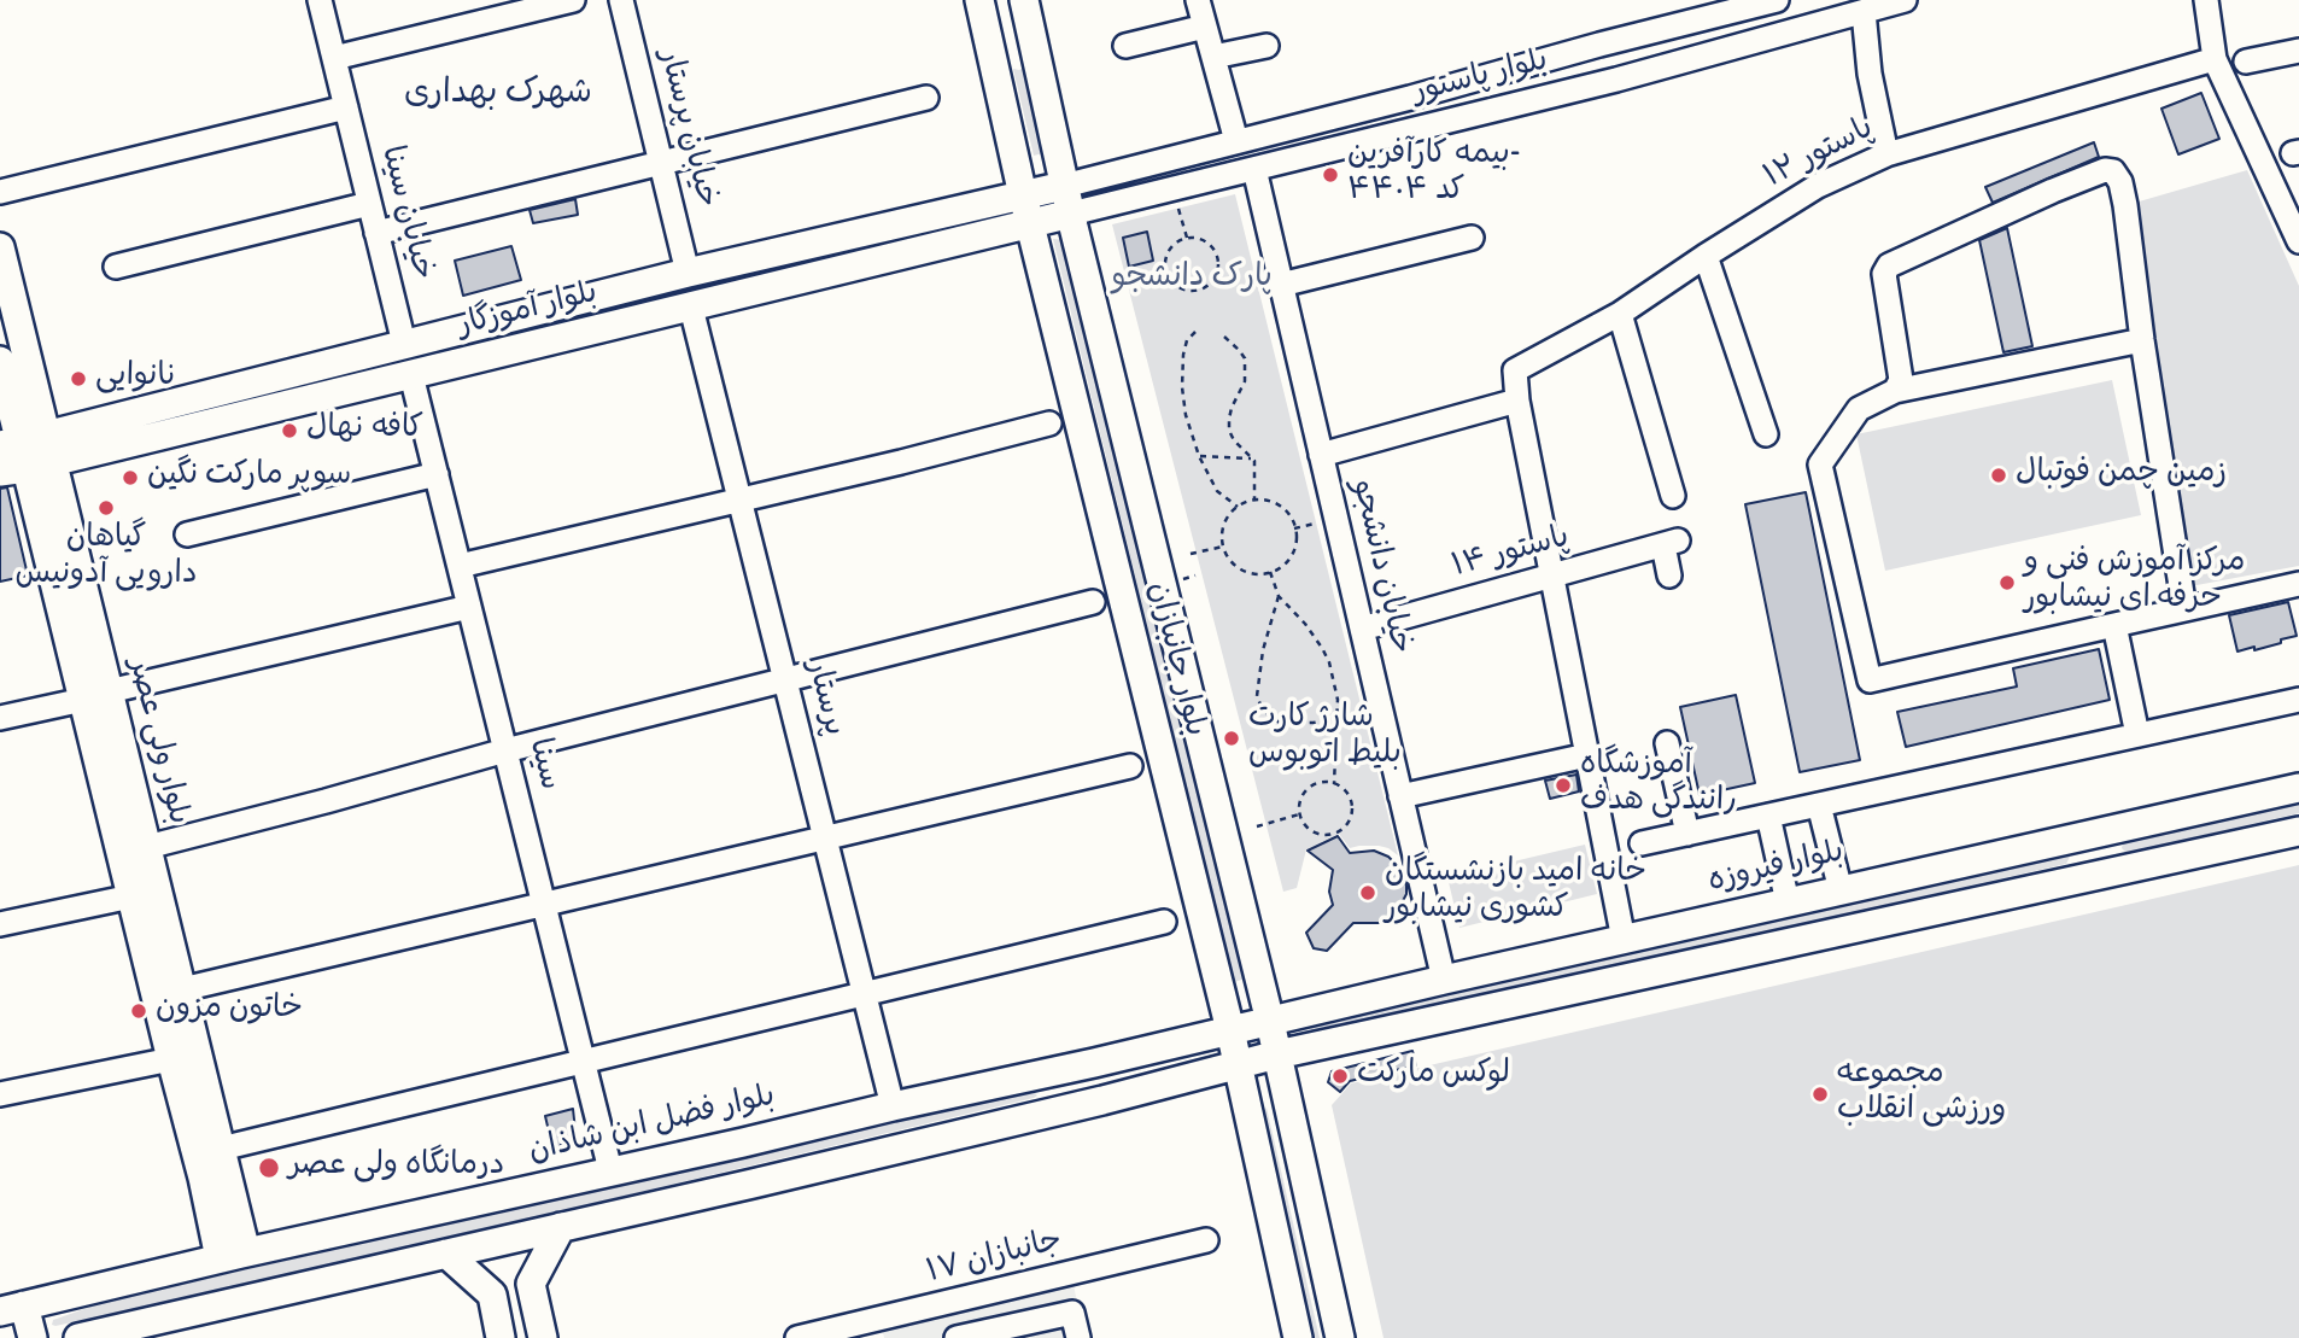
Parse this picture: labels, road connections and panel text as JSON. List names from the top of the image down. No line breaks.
{"streets":{"main road":["بلوار آموزگار","بلوار جانبازان","بلوار ولی عصر","بلوار فیروزه","بلوار فضل ابن شاذان"],"street":["بلوار پاستور","خیابان پرستار","۱۲ پاستور","خیابان سینا","پاستور ۱۴","خیابان دانشجو","پرستار","سینا","جانبازان ۱۷"]},"crossings":[["بلوار پاستور","بلوار آموزگار"],["بلوار پاستور","خیابان دانشجو"],["بلوار پاستور","بلوار جانبازان"],["خیابان پرستار","بلوار آموزگار"],["خیابان سینا","بلوار آموزگار"],["بلوار آموزگار","بلوار جانبازان"],["بلوار آموزگار","پرستار"],["بلوار آموزگار","بلوار ولی عصر"],["بلوار آموزگار","سینا"],["پاستور ۱۴","خیابان دانشجو"],["خیابان دانشجو","بلوار فیروزه"],["بلوار جانبازان","بلوار فیروزه"],["بلوار جانبازان","بلوار فضل ابن شاذان"],["پرستار","بلوار فضل ابن شاذان"],["بلوار ولی عصر","بلوار فضل ابن شاذان"],["سینا","بلوار فضل ابن شاذان"],["بلوار فیروزه","بلوار فضل ابن شاذان"]],"districts":["شهرک بهداری"],"parks":["پارک دانشجو"],"places":["بیمه کارآفرین- کد ۴۴۰۴","نانوایی","کافه نهال","زمین چمن فوتبال","سوپر مارکت نگین","گیاهان دارویی آدونیس","مرکز آموزش فنی و حرفه ای نیشابور","شارژ کارت بلیط اتوبوس","آموزشگاه رانندگی هدف","خانه امید بازنشستگان کشوری نیشابور","خاتون مزون","لوکس مارکت","مجموعه ورزشی انقلاب","درمانگاه ولی عصر"]}
